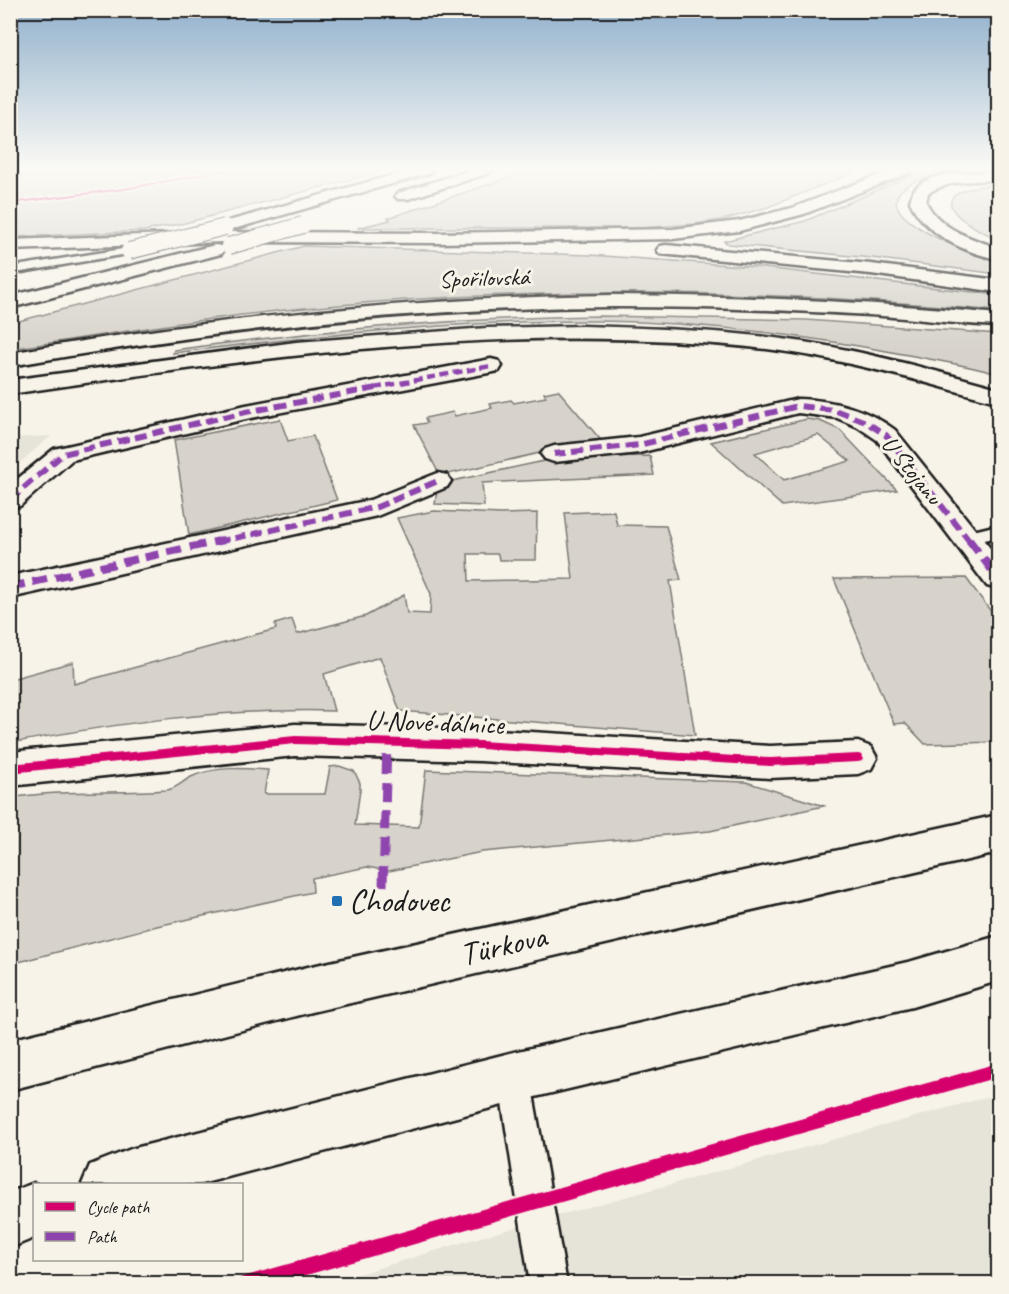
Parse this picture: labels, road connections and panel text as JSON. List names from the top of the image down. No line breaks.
{"streets":{"main road":["Spořilovská","U Stojanu","U Nové dálnice","Türkova"]},"places":{"transit":["Chodovec"]},"legend":["Cycle path","Path"]}
